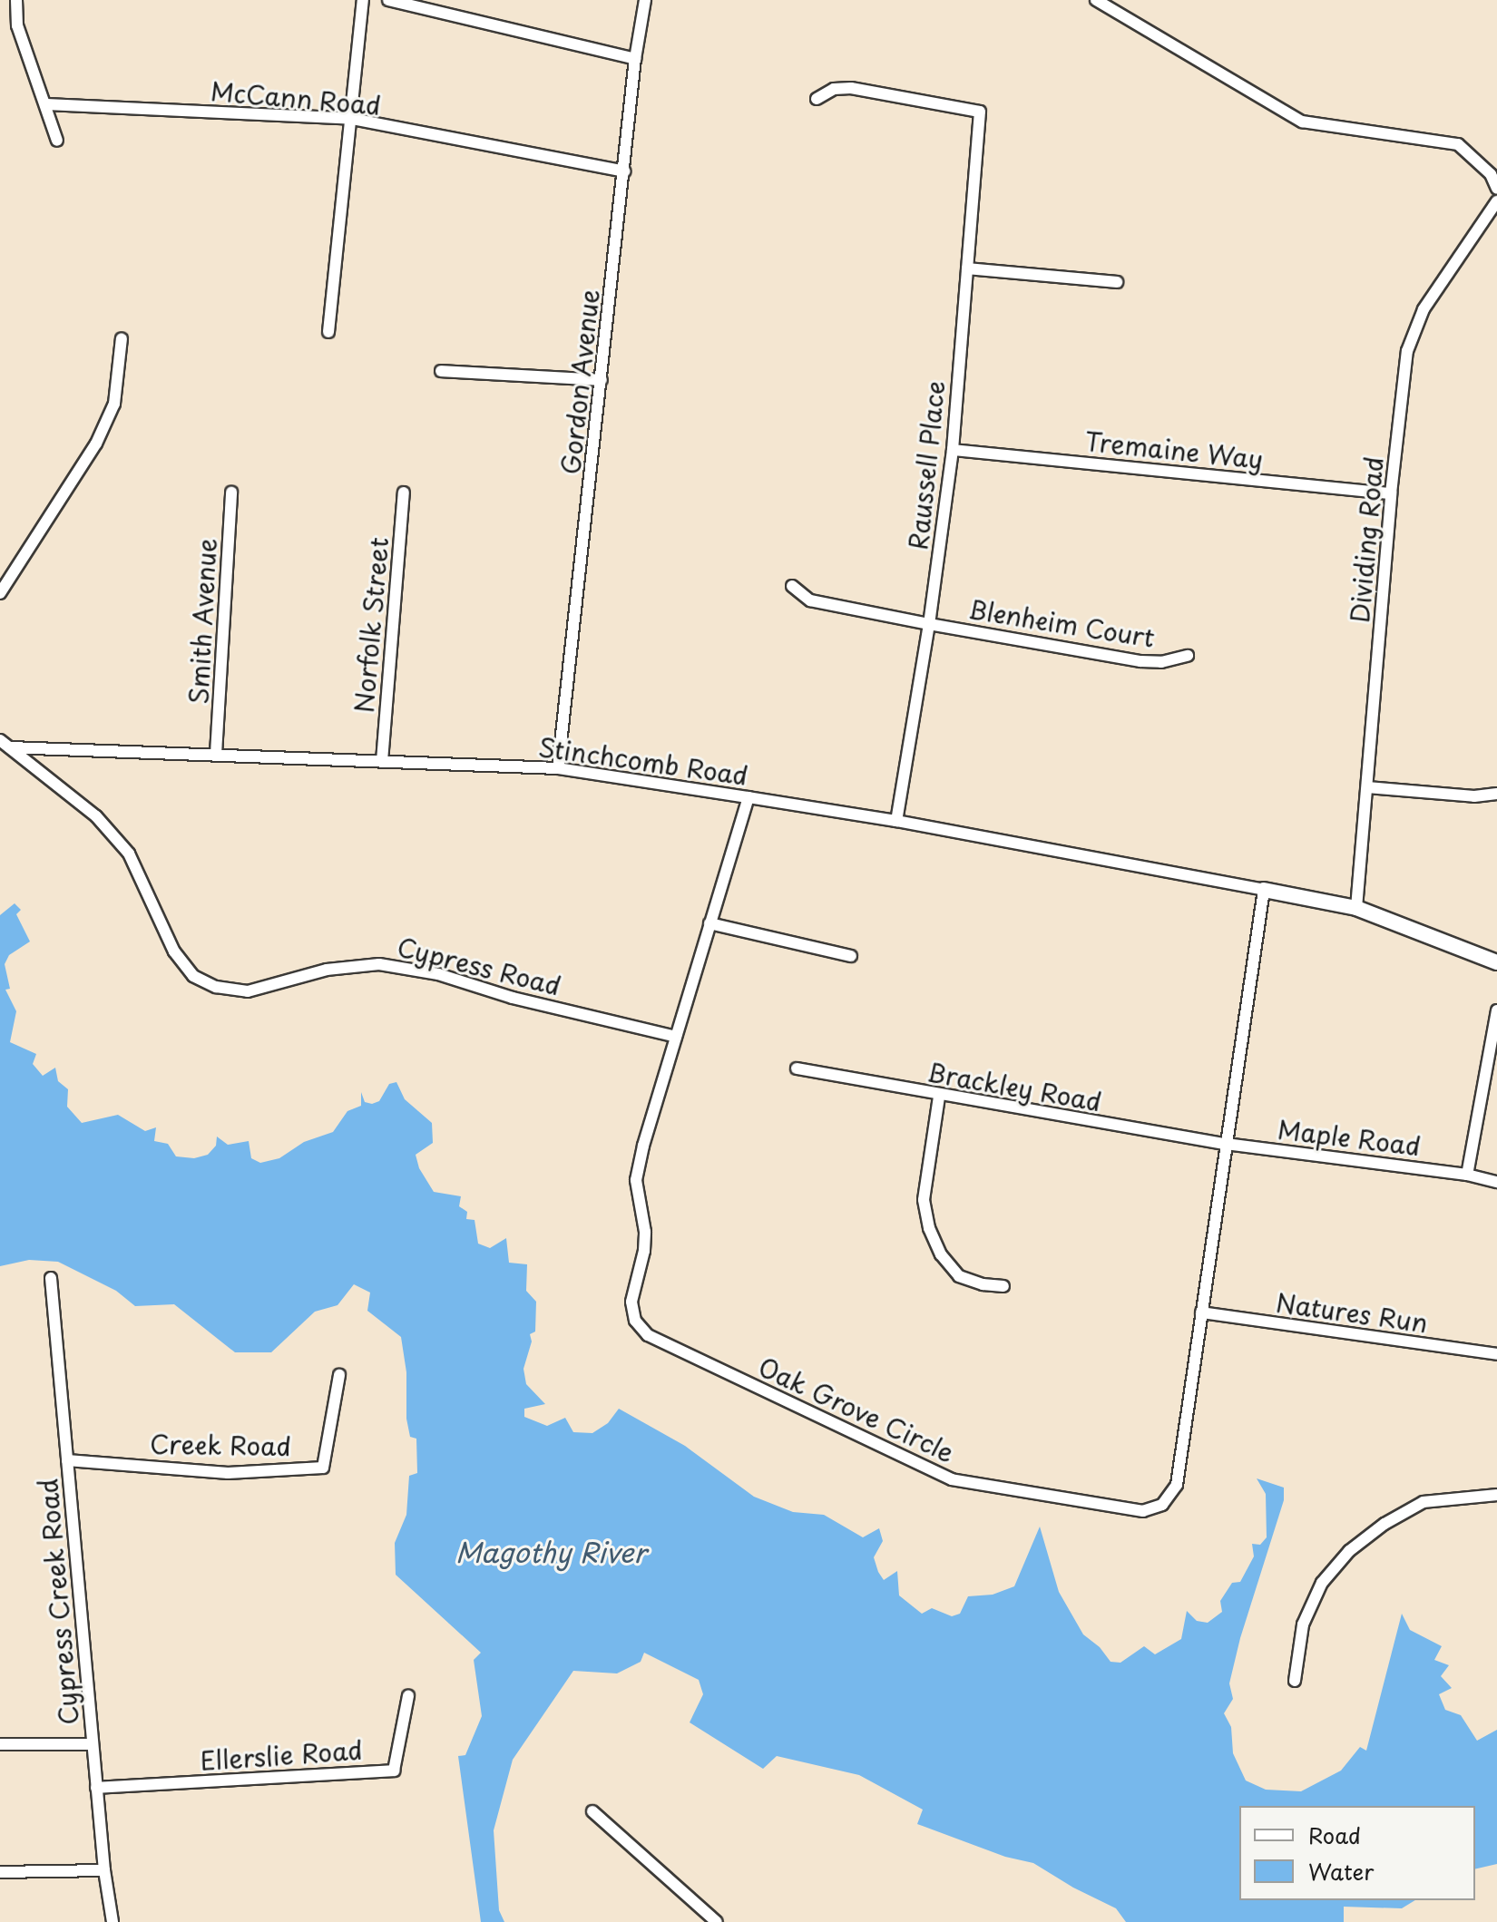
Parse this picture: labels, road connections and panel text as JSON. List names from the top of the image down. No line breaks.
{"streets":{"street":["McCann Road","Gordon Avenue","Tremaine Way","Raussell Place","Dividing Road","Smith Avenue","Blenheim Court","Norfolk Street","Stinchcomb Road","Cypress Road","Brackley Road","Maple Road","Natures Run","Oak Grove Circle","Creek Road","Cypress Creek Road","Ellerslie Road"]},"crossings":[["McCann Road","Gordon Avenue"],["Gordon Avenue","Stinchcomb Road"],["Tremaine Way","Raussell Place"],["Tremaine Way","Dividing Road"],["Raussell Place","Blenheim Court"],["Raussell Place","Stinchcomb Road"],["Smith Avenue","Stinchcomb Road"],["Norfolk Street","Stinchcomb Road"],["Stinchcomb Road","Cypress Road"],["Stinchcomb Road","Oak Grove Circle"],["Cypress Road","Oak Grove Circle"],["Brackley Road","Maple Road"],["Brackley Road","Oak Grove Circle"],["Maple Road","Oak Grove Circle"],["Natures Run","Oak Grove Circle"],["Creek Road","Cypress Creek Road"],["Cypress Creek Road","Ellerslie Road"]],"water":["Magothy River"],"legend":["Road","Water"]}
